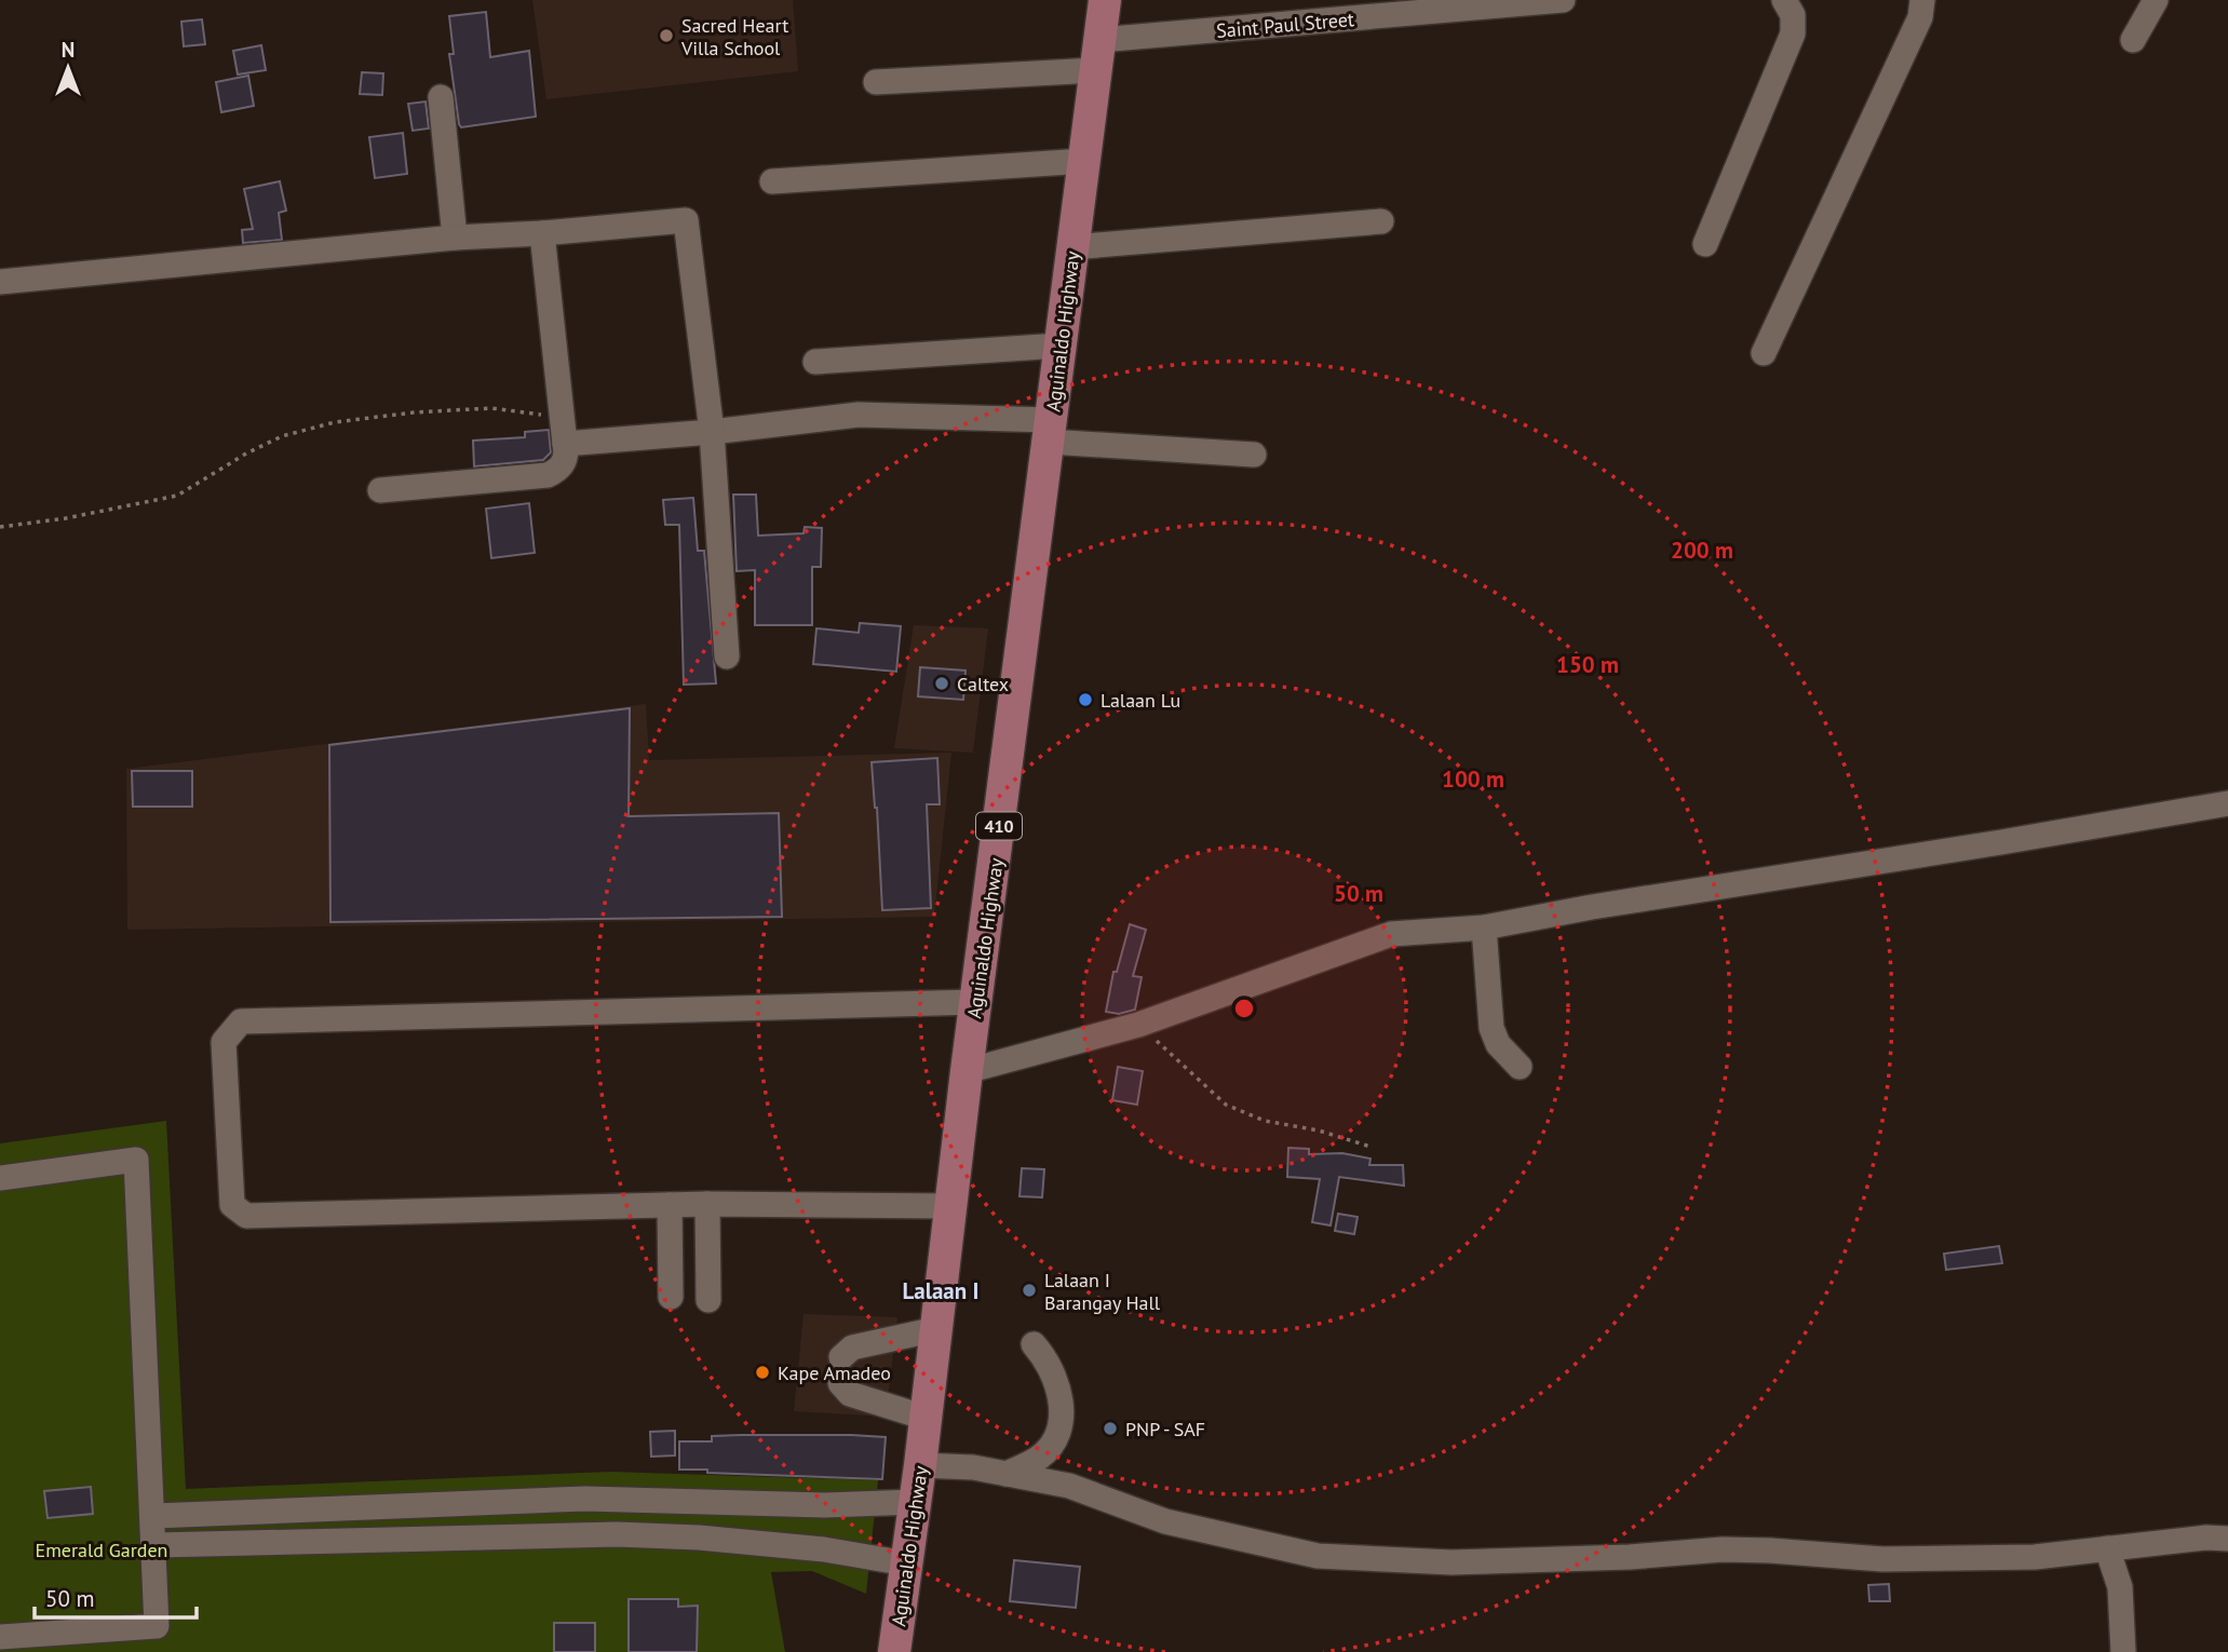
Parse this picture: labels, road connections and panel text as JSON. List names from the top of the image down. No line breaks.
{"streets":{"main road":["Aguinaldo Highway","410"],"street":["Saint Paul Street"]},"crossings":[["Saint Paul Street","Aguinaldo Highway"]],"districts":["Lalaan I"],"parks":["Emerald Garden"],"places":["Sacred Heart Villa School","Caltex","Lalaan Lu","Lalaan I Barangay Hall","Kape Amadeo","PNP - SAF"],"scale_bar":"50 m","north":"top","rings":["200 m","150 m","100 m","50 m"]}
